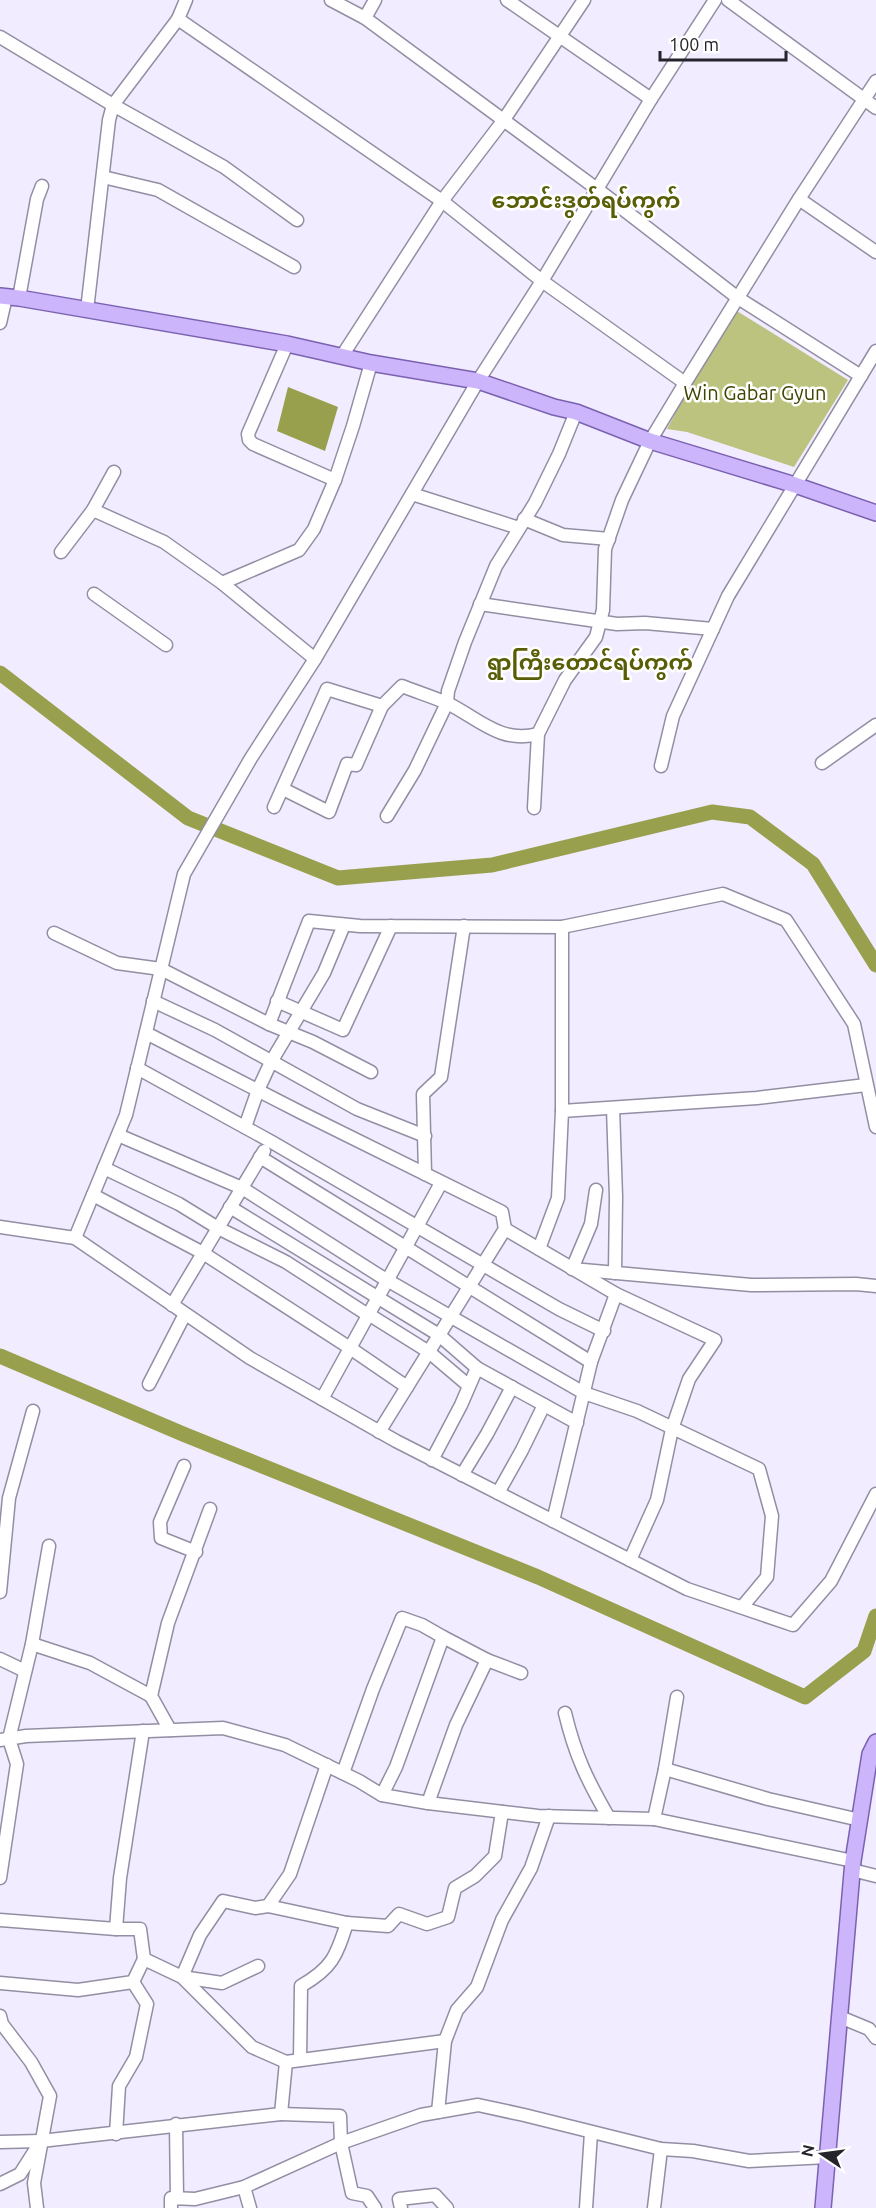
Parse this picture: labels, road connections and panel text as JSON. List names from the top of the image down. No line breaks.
{"districts":["ဘောင်းဒွတ်ရပ်ကွက်","ရွာကြီးတောင်ရပ်ကွက်"],"parks":["Win Gabar Gyun"],"scale_bar":"100 m","north":"left"}
